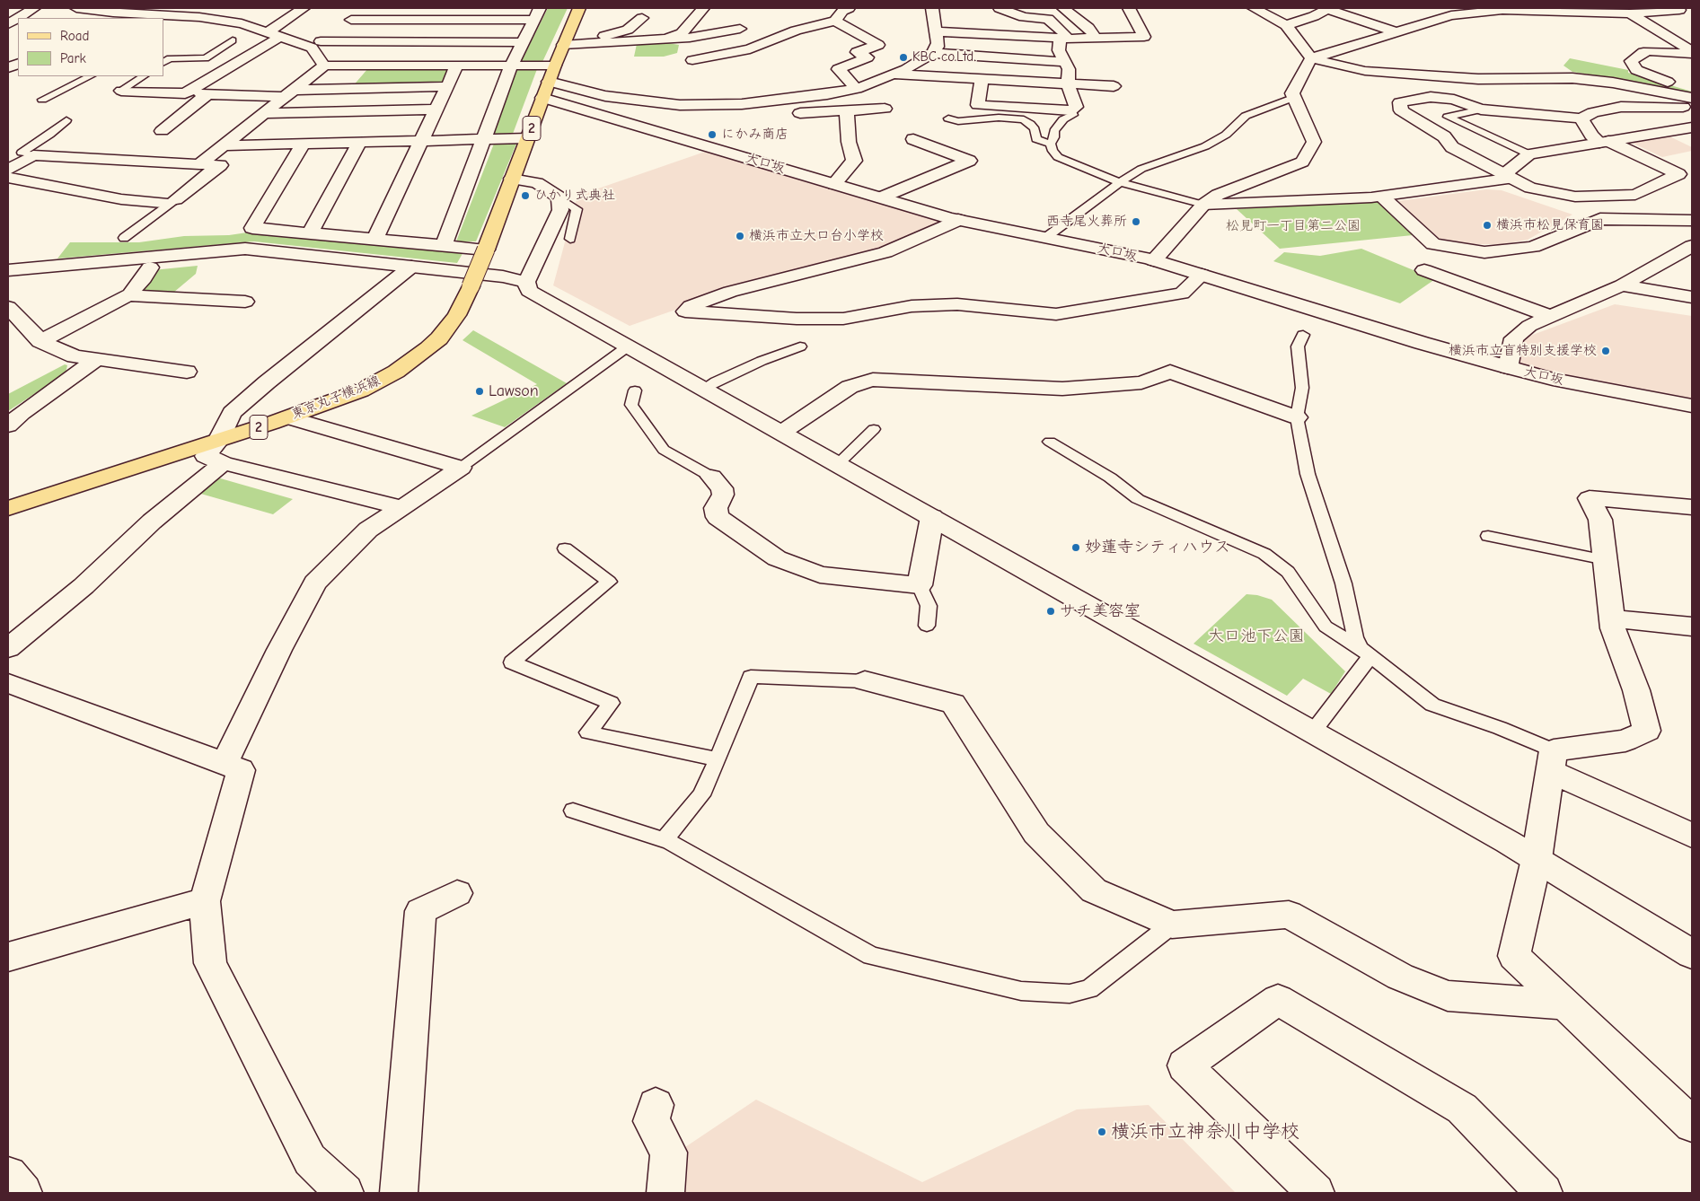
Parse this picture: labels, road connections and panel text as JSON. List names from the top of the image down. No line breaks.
{"streets":{"main road":["2","東京丸子横浜線"],"street":["大口坂"]},"crossings":[["大口坂","東京丸子横浜線"]],"parks":["松見町一丁目第二公園","大口池下公園"],"places":["KBC co.Ltd.","にかみ商店","ひかり式典社","西寺尾火葬所","横浜市松見保育園","横浜市立大口台小学校","横浜市立盲特別支援学校","Lawson","妙蓮寺シティハウス","サチ美容室","横浜市立神奈川中学校"],"legend":["Road","Park"]}
